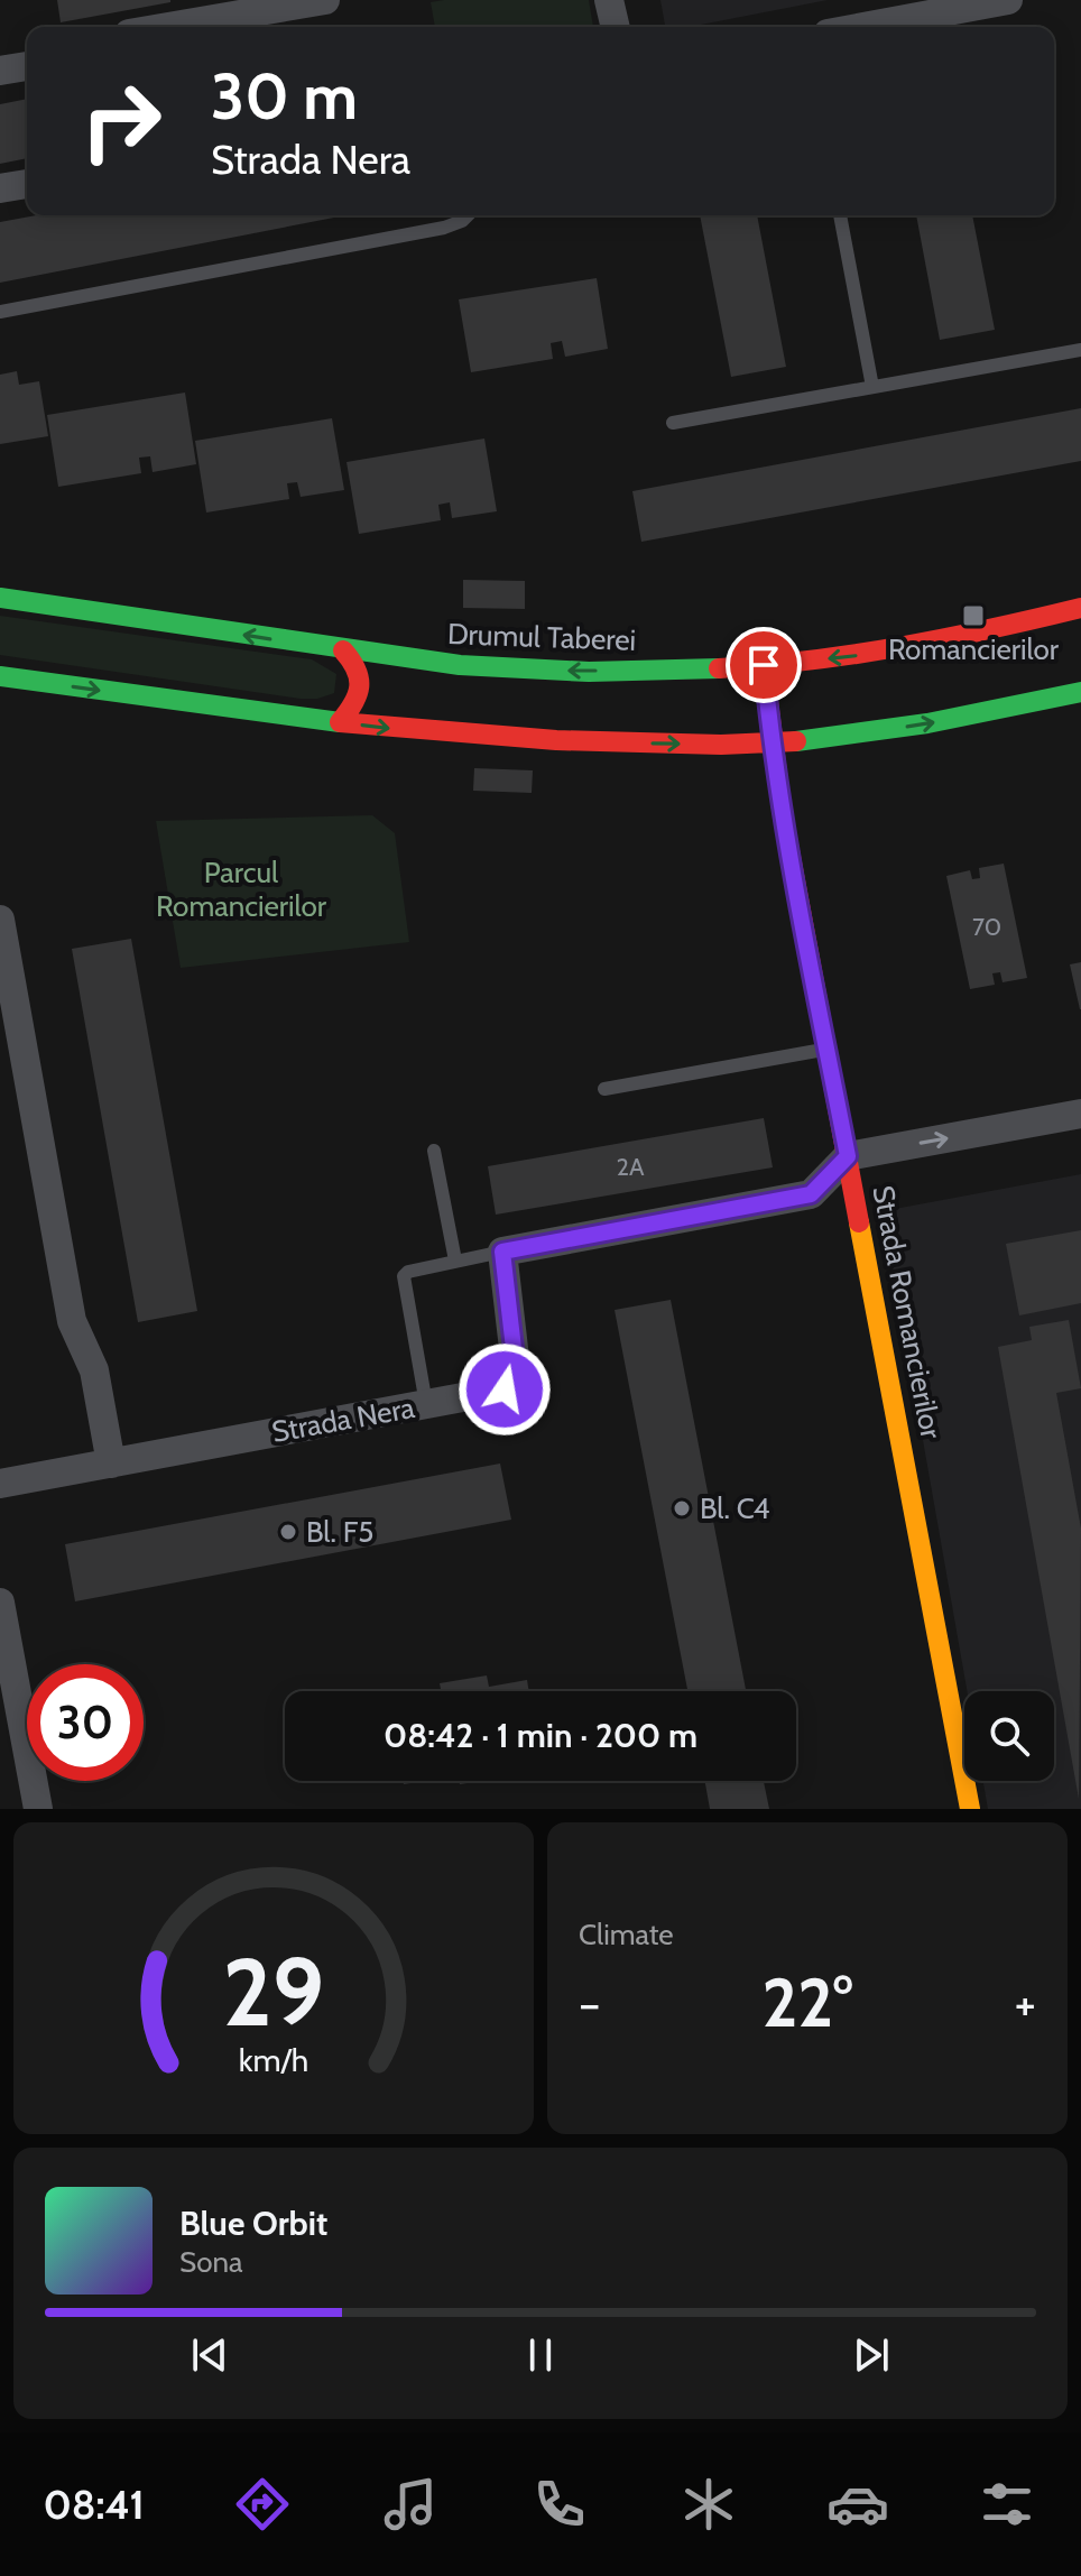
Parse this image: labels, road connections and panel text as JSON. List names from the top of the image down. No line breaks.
{"streets":{"main road":["Drumul Taberei","Strada Romancierilor"],"street":["Strada Nera"]},"crossings":[["Drumul Taberei","Strada Romancierilor"]],"parks":["Parcul Romancierilor"],"places":{"transit":["Romancierilor"],"other":["Bl. C4","Bl. F5"]},"house_numbers":["70","2A"],"page":{"turn":["30 m","Strada Nera"],"limit":"30","trip":"08:42 · 1 min · 200 m","tile":"Climate","heat":["−","22°","+"],"song":["Blue Orbit","Sona"],"tabs":"08:41","gauge":["29","km/h"]}}
